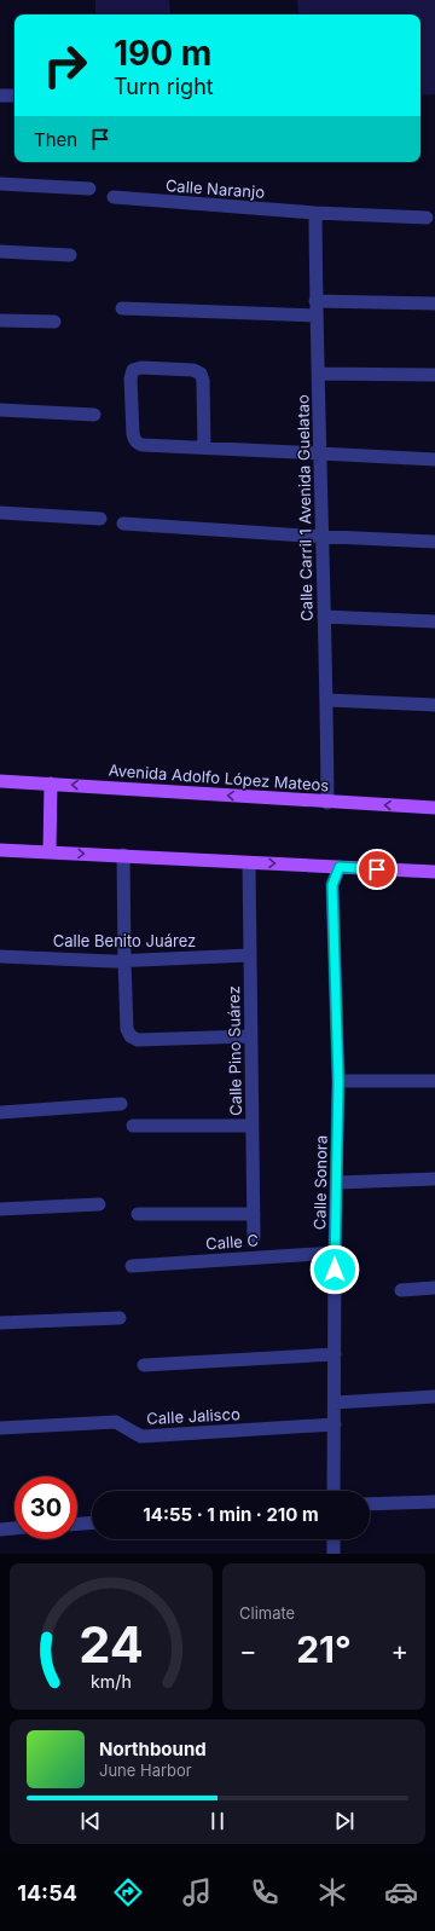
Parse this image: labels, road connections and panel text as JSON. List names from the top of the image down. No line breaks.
{"streets":{"main road":["Avenida Adolfo López Mateos"],"street":["Calle Naranjo","Calle Carril 1 Avenida Guelatao","Calle Benito Juárez","Calle Pino Suárez","Calle Sonora","Calle C","Calle Jalisco"]},"crossings":[["Calle Naranjo","Calle Carril 1 Avenida Guelatao"],["Calle Carril 1 Avenida Guelatao","Avenida Adolfo López Mateos"],["Calle Benito Juárez","Calle Pino Suárez"],["Calle Sonora","Calle C"],["Calle Sonora","Calle Jalisco"]],"page":{"turn":["190 m","Turn right"],"then":"Then","limit":"30","trip":"14:55 · 1 min · 210 m","tile":"Climate","heat":["−","21°","+"],"song":["Northbound","June Harbor"],"tabs":"14:54","gauge":["24","km/h"]}}
